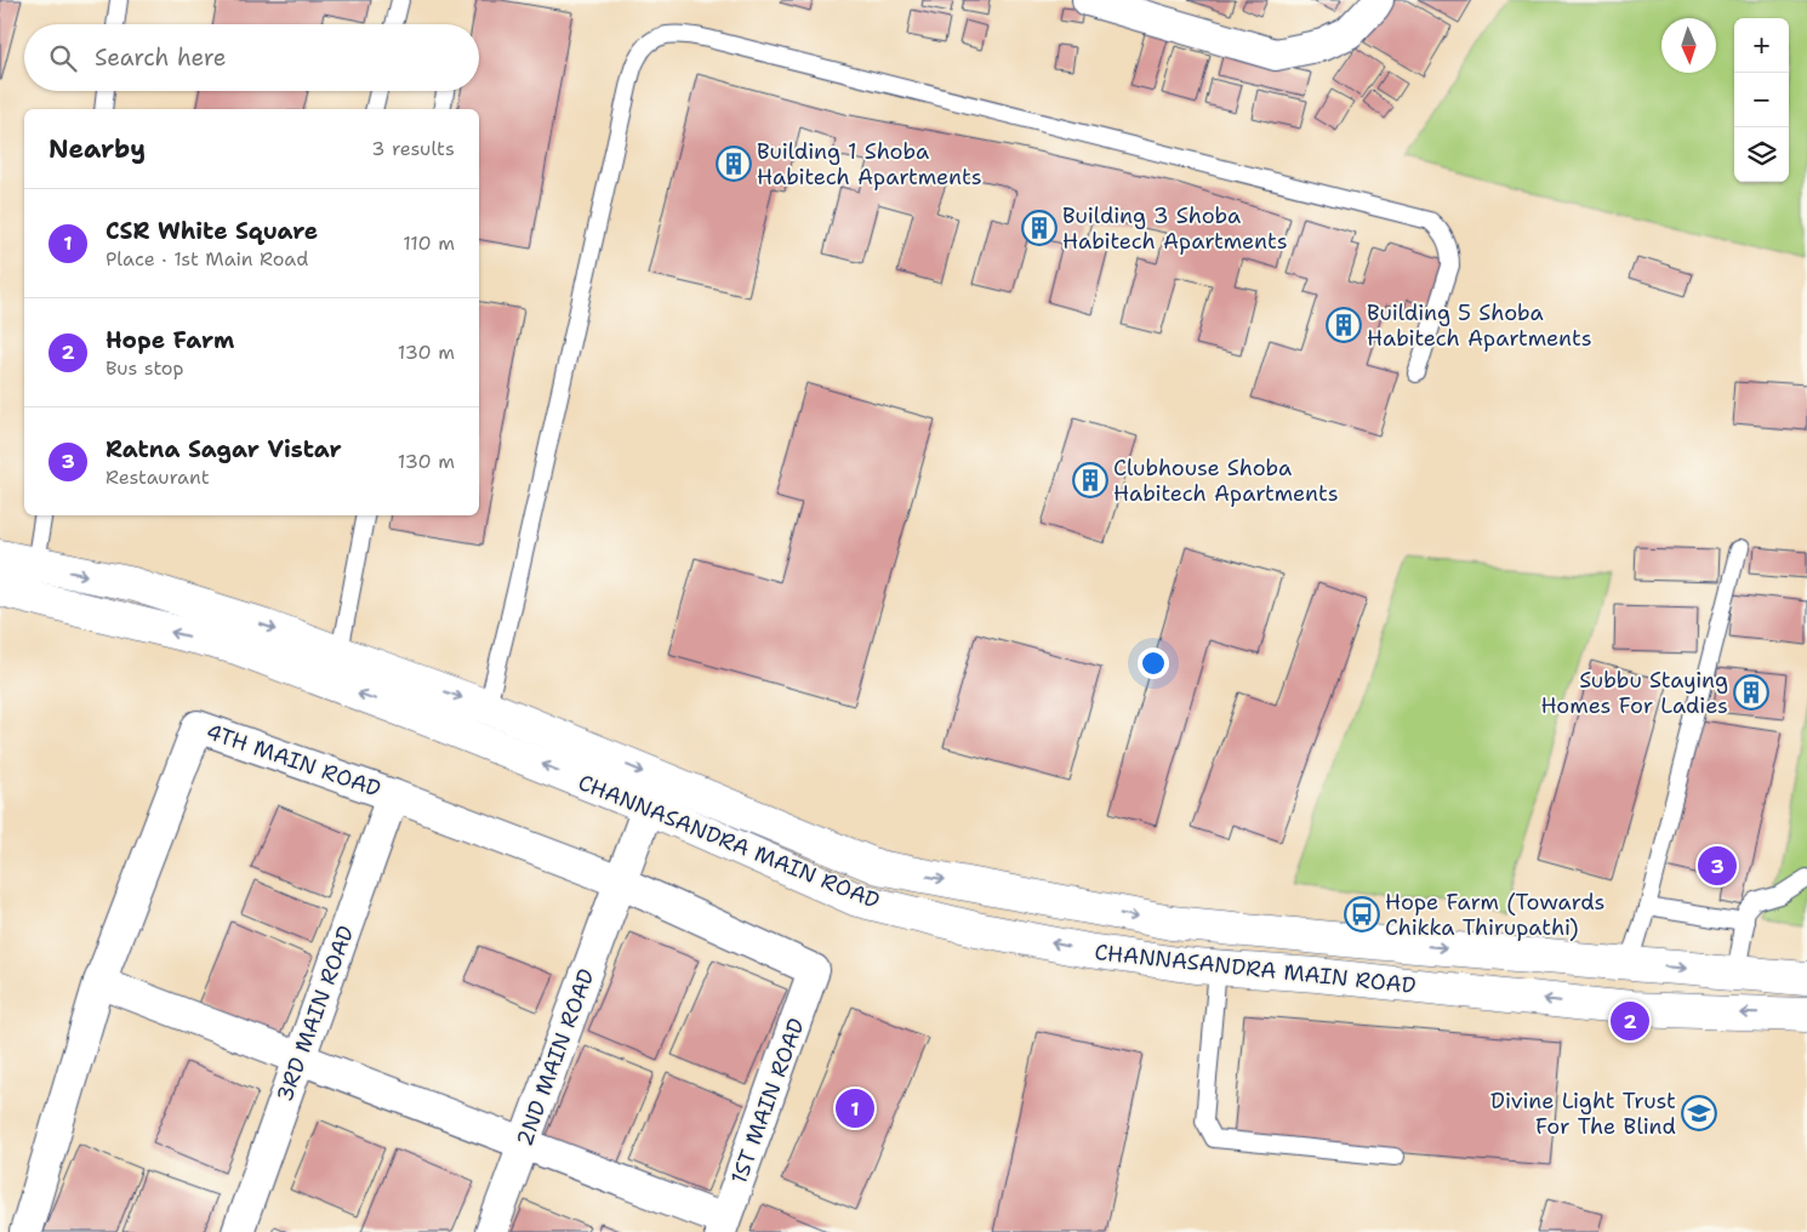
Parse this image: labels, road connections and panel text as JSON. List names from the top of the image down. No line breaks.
{"streets":{"main road":["CHANNASANDRA MAIN ROAD"],"street":["4TH MAIN ROAD","3RD MAIN ROAD","2ND MAIN ROAD","1ST MAIN ROAD"]},"crossings":[["4TH MAIN ROAD","3RD MAIN ROAD"],["4TH MAIN ROAD","2ND MAIN ROAD"],["4TH MAIN ROAD","1ST MAIN ROAD"],["CHANNASANDRA MAIN ROAD","2ND MAIN ROAD"]],"places":{"building":["Building 1 Shoba Habitech Apartments","Building 3 Shoba Habitech Apartments","Building 5 Shoba Habitech Apartments","Clubhouse Shoba Habitech Apartments","Subbu Staying Homes For Ladies"],"bus stop":["Hope Farm (Towards Chikka Thirupathi)"],"school or university":["Divine Light Trust For The Blind"]},"north":"bottom","page":{"map_buttons":["+","−"],"search":"Search here","heading":["Nearby","3 results"],"list":[{"mark":"1","name":"CSR White Square","note":"Place · 1st Main Road","value":"110 m"},{"mark":"2","name":"Hope Farm","note":"Bus stop","value":"130 m"},{"mark":"3","name":"Ratna Sagar Vistar","note":"Restaurant","value":"130 m"}],"pins":["3","2","1"]}}
